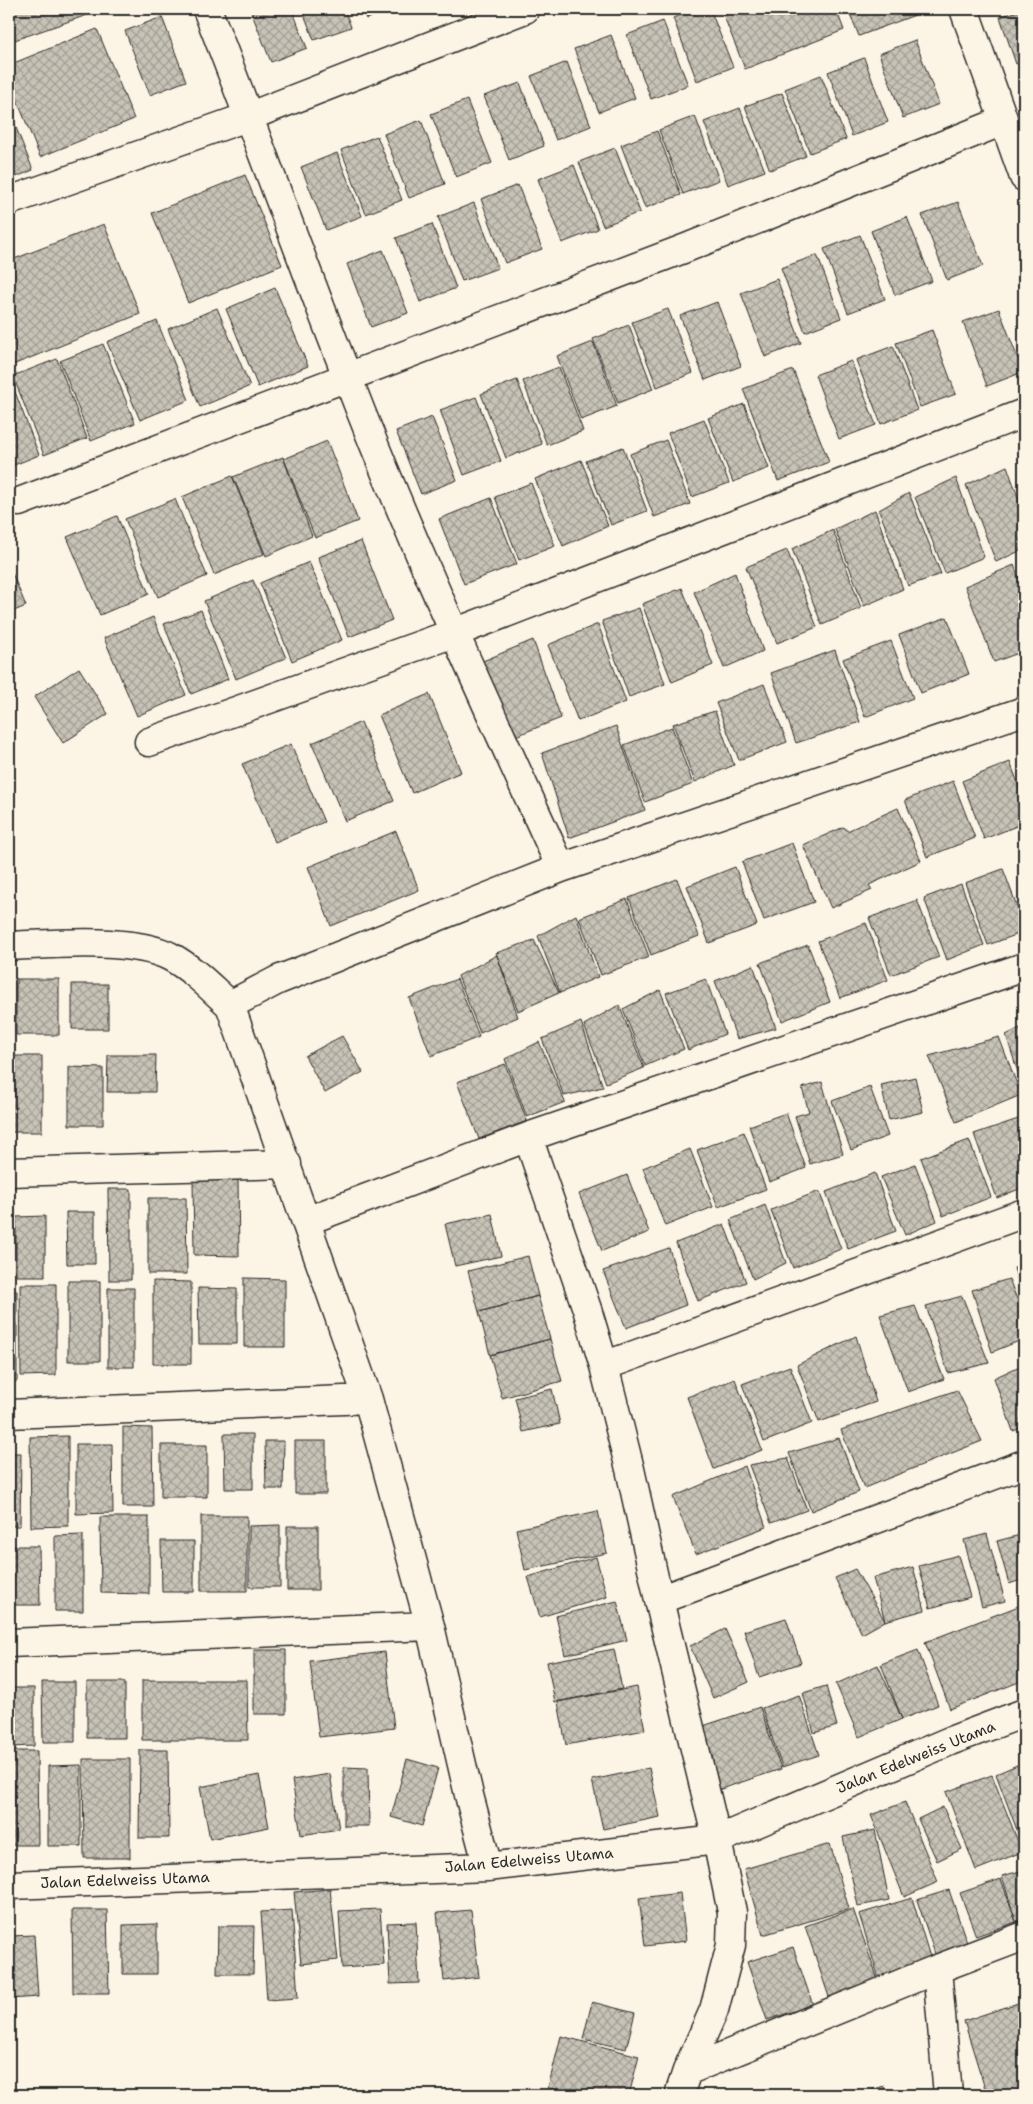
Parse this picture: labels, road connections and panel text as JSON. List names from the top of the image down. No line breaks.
{"streets":{"street":["Jalan Edelweiss Utama"]}}
